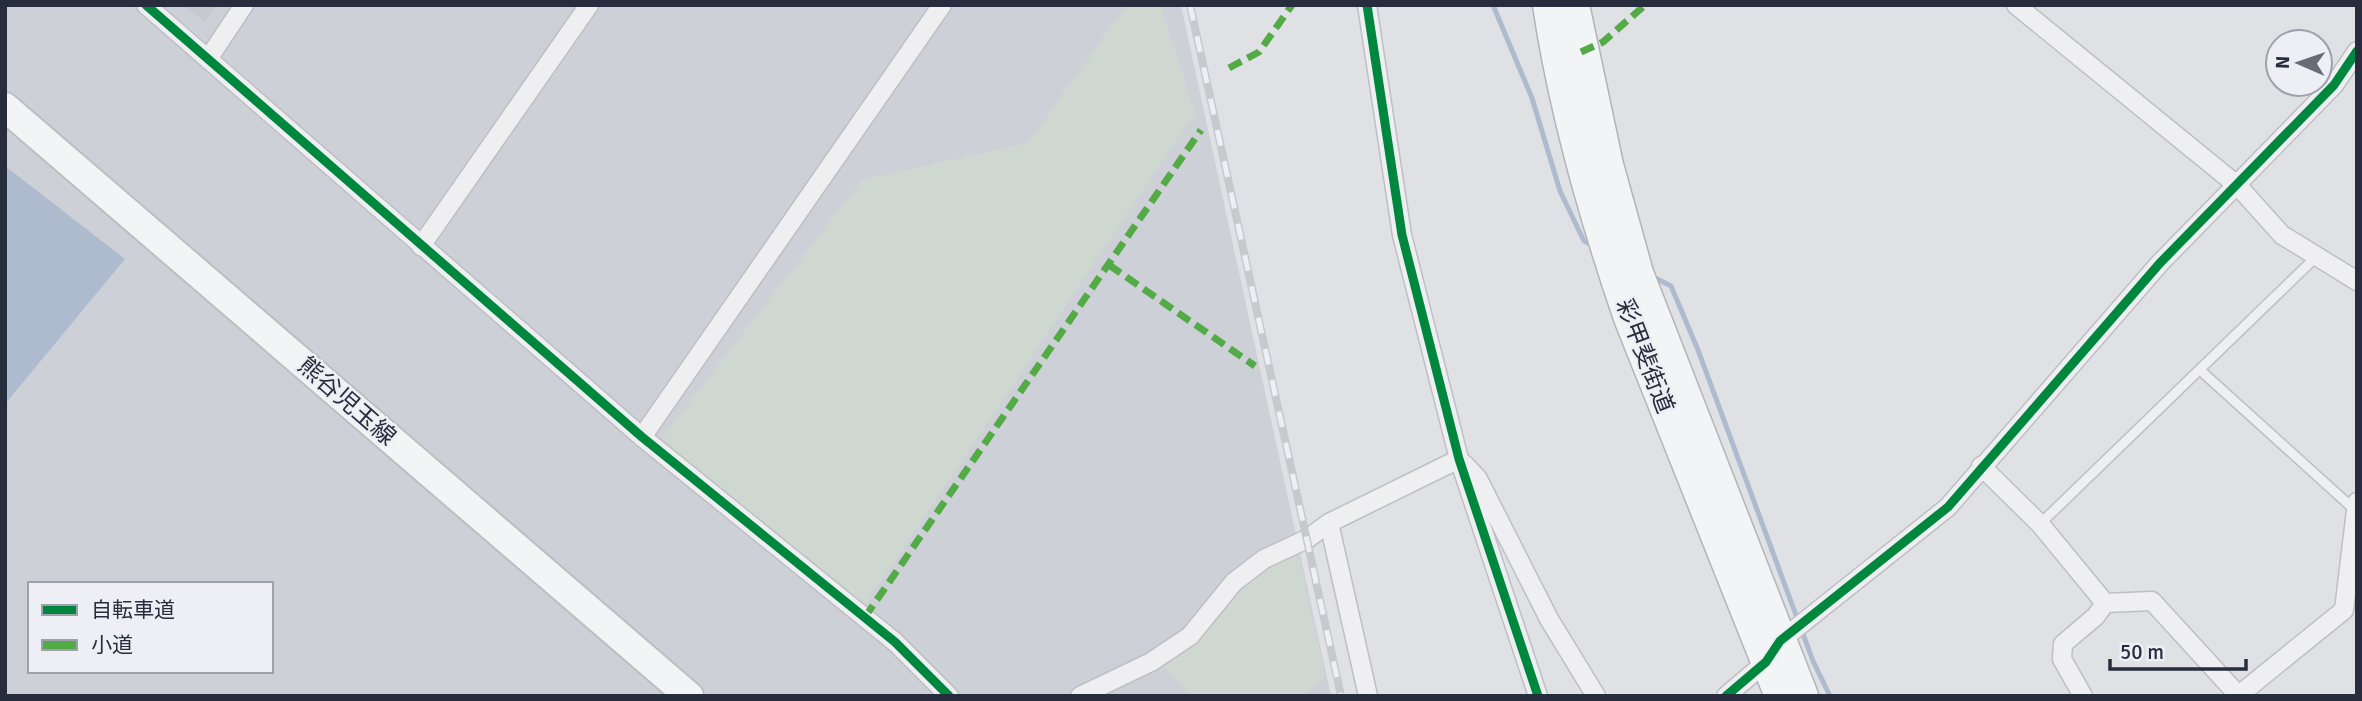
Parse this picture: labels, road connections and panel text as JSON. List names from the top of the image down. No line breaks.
{"streets":{"highway":["彩甲斐街道"],"main road":["熊谷児玉線"]},"legend":["自転車道","小道"],"scale_bar":"50 m","north":"left"}
